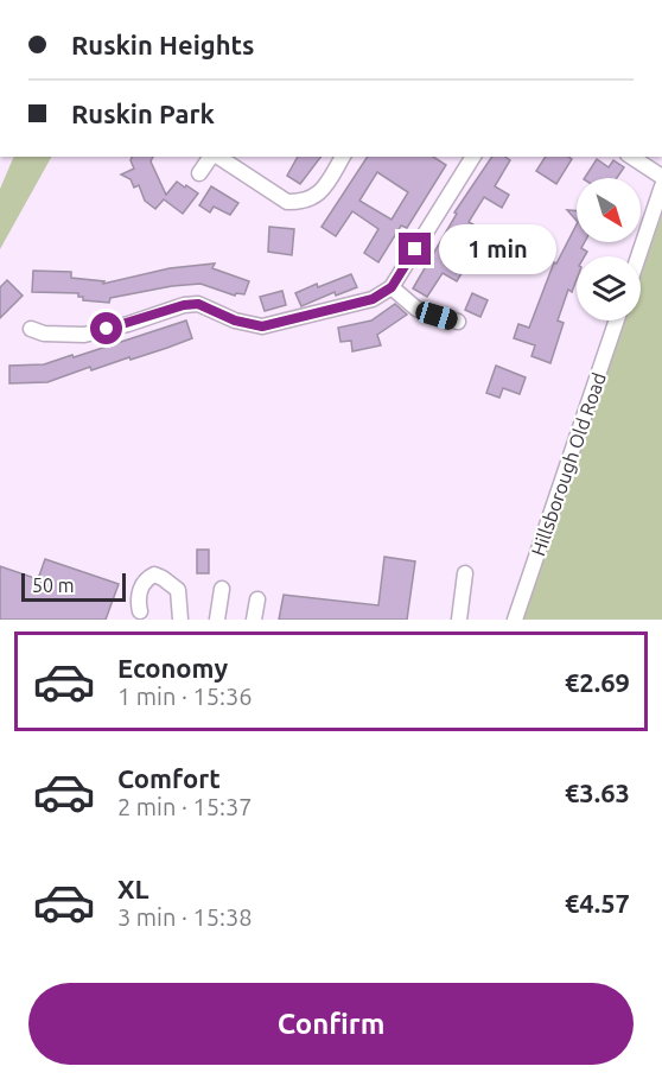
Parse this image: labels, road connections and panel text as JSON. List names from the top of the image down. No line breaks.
{"streets":{"street":["Hillsborough Old Road"]},"scale_bar":"50 m","north":"bottom right","page":{"banner":["Ruskin Heights","Ruskin Park"],"bubble":"1 min","scale":"50 m","list":[{"name":"Economy","note":"1 min · 15:36","value":"€2.69"},{"name":"Comfort","note":"2 min · 15:37","value":"€3.63"},{"name":"XL","note":"3 min · 15:38","value":"€4.57"}],"buttons":"Confirm"}}
